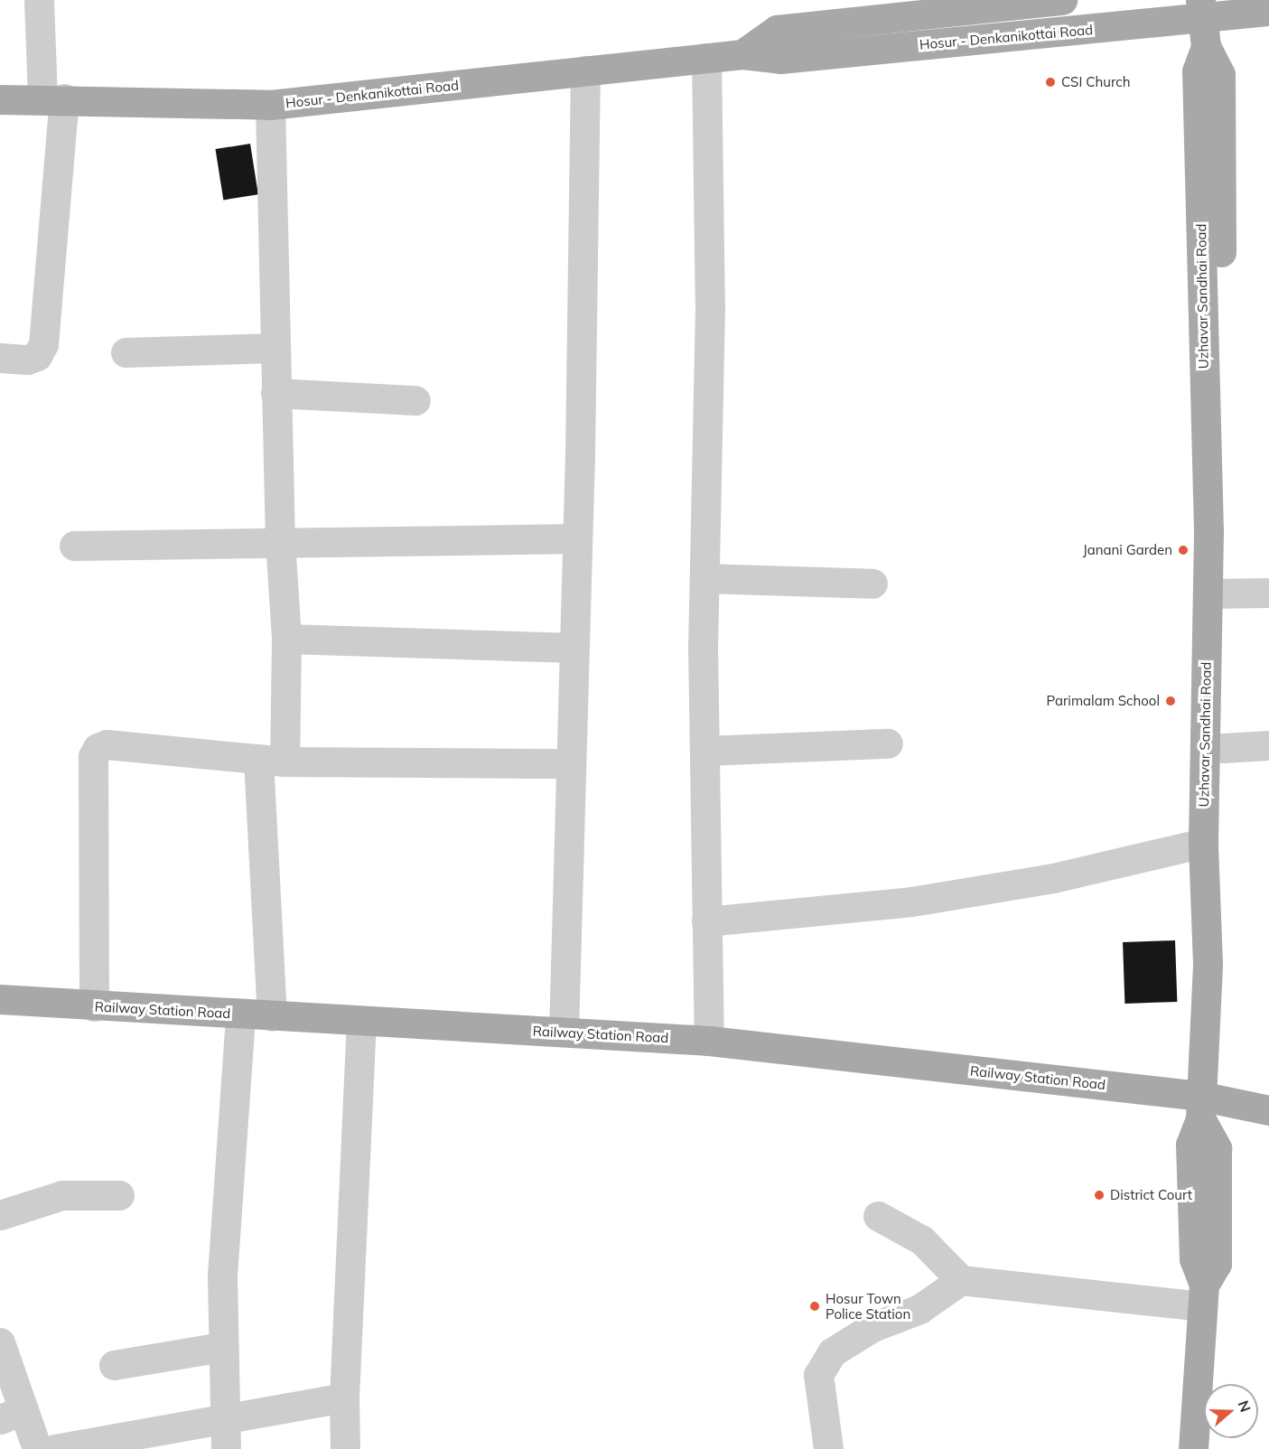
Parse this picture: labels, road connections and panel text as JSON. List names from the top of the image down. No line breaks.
{"streets":{"main road":["Hosur - Denkanikottai Road","Uzhavar Sandhai Road","Railway Station Road"]},"crossings":[["Hosur - Denkanikottai Road","Uzhavar Sandhai Road"],["Uzhavar Sandhai Road","Railway Station Road"]],"places":["CSI Church","Janani Garden","Parimalam School","District Court","Hosur Town Police Station"],"north":"right"}
